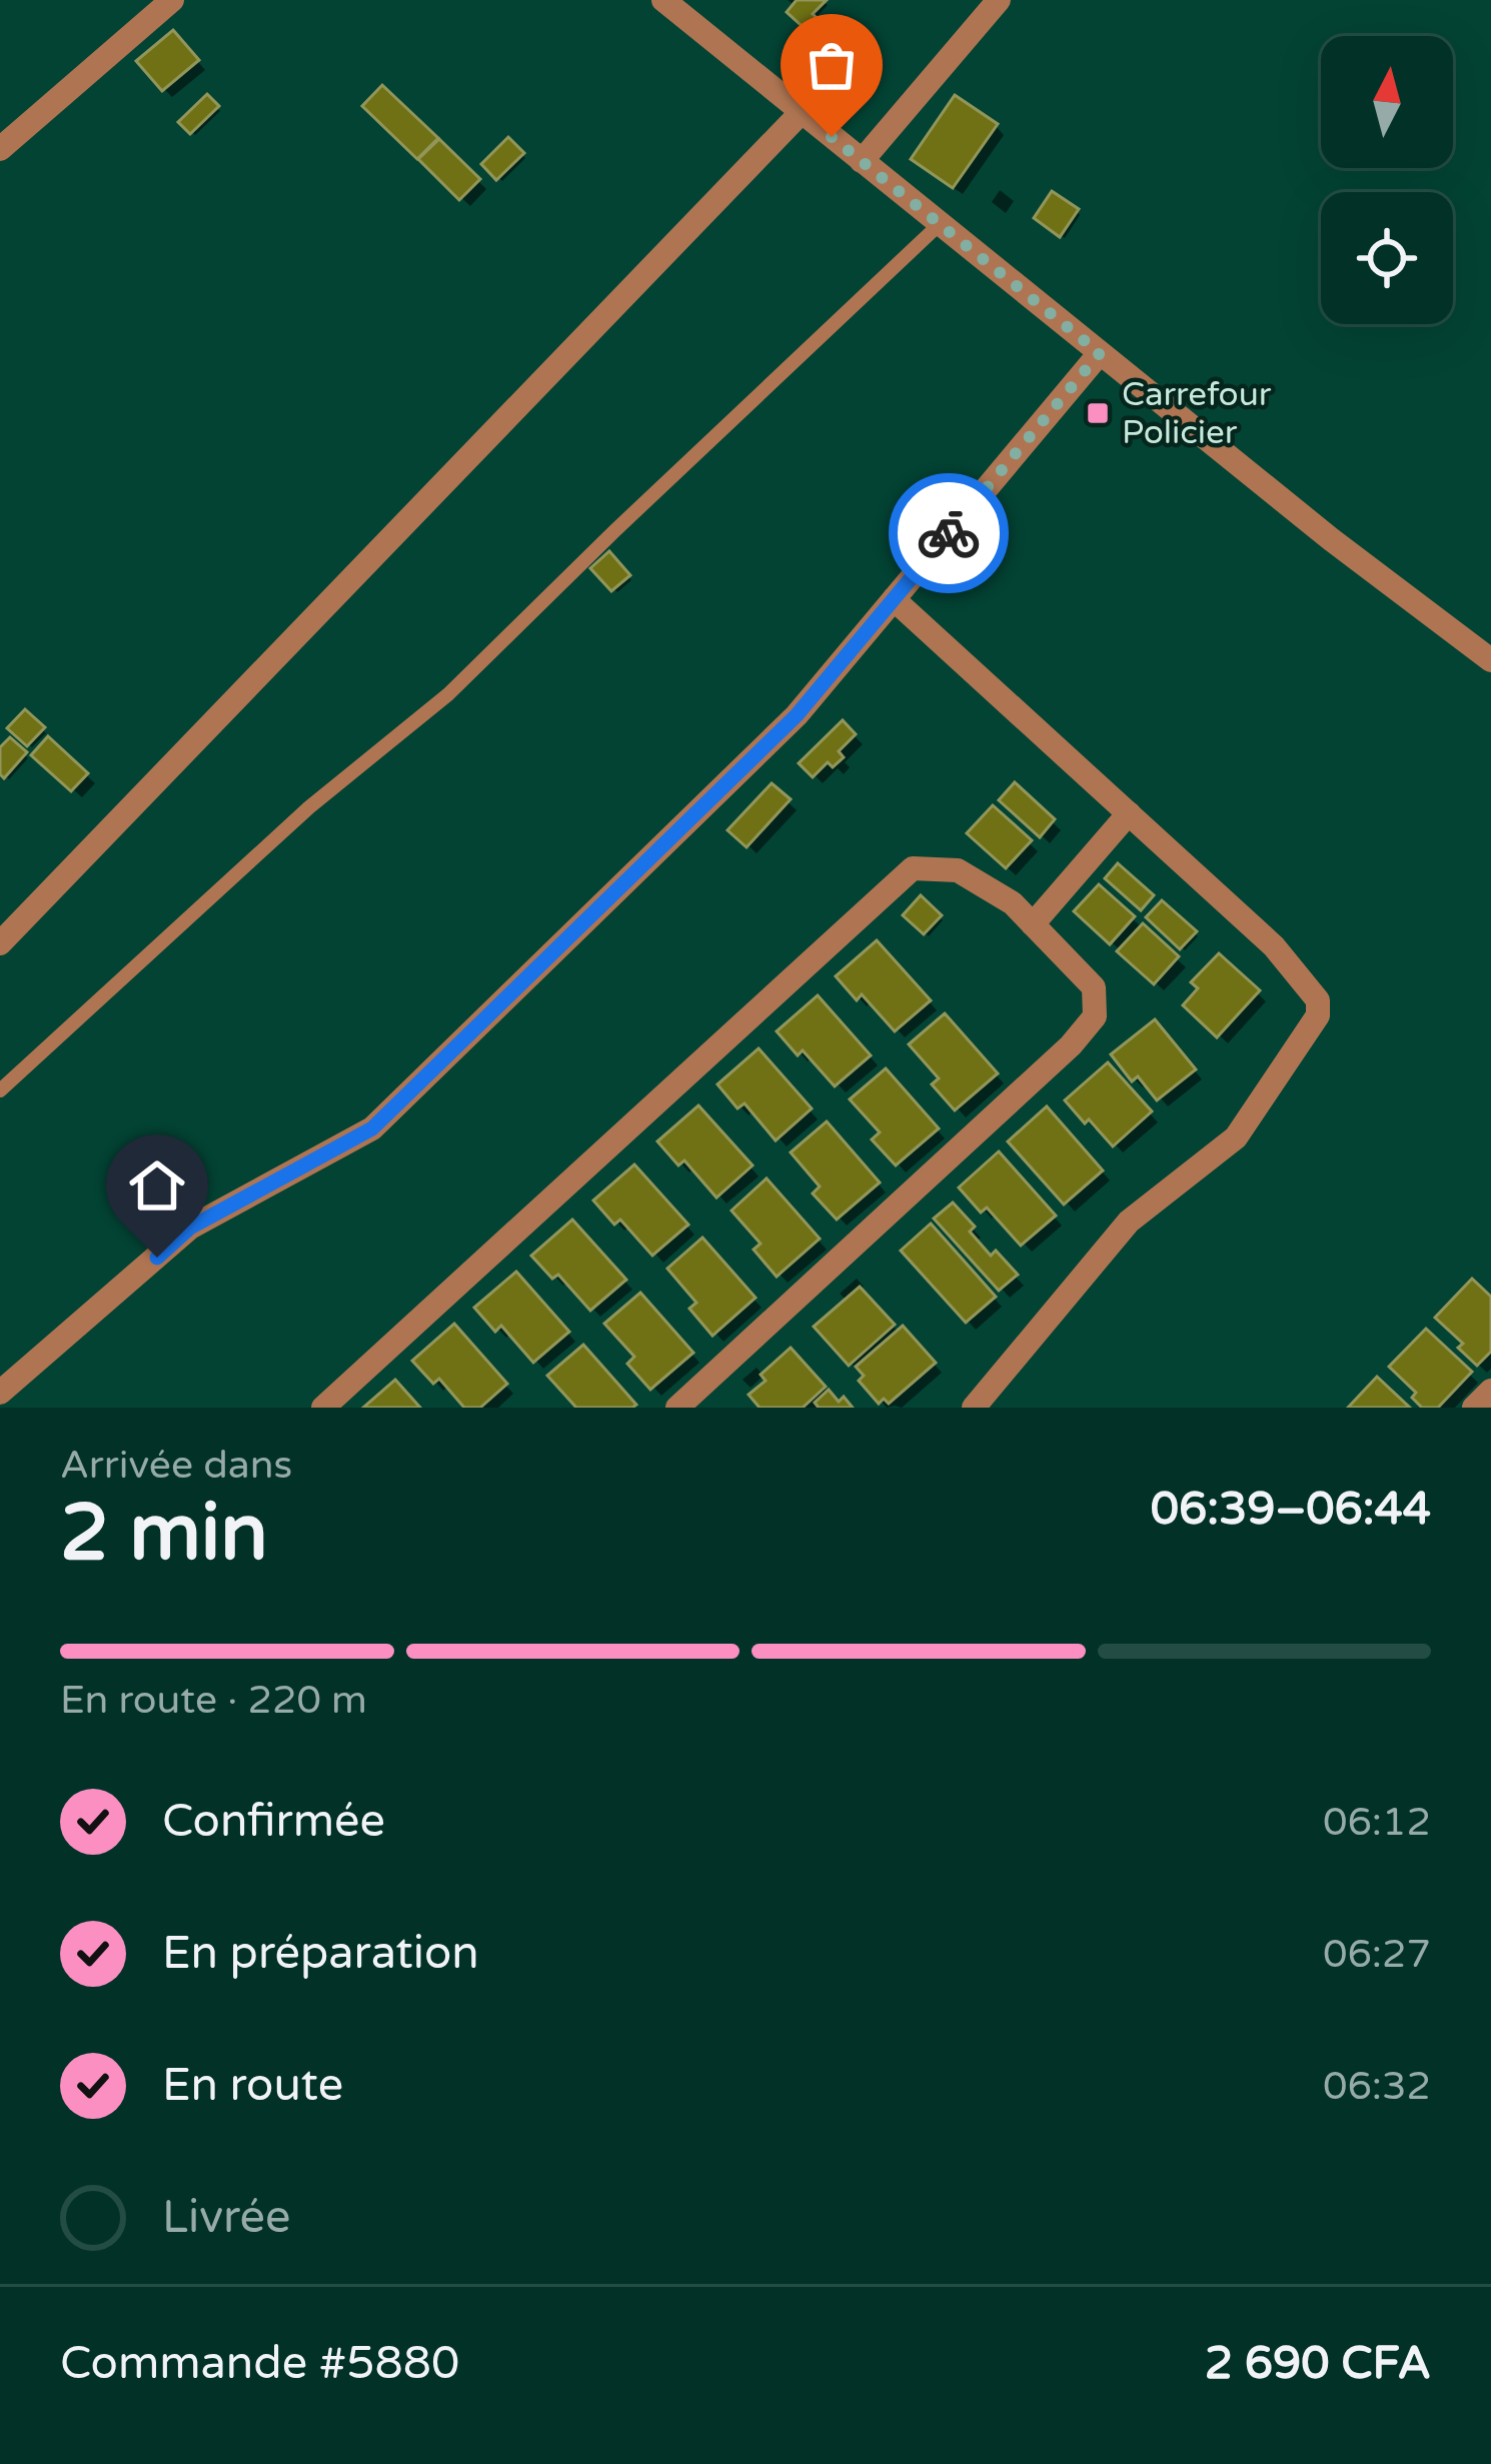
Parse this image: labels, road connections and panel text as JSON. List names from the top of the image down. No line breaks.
{"places":{"transit":["Carrefour Policier"]},"north":"top","page":{"heading":["2 min","Arrivée dans","06:39–06:44"],"panel":["Commande #5880","2 690 CFA"],"bar":"En route · 220 m","list":[["Confirmée","06:12"],["En préparation","06:27"],["En route","06:32"],"Livrée"]}}
